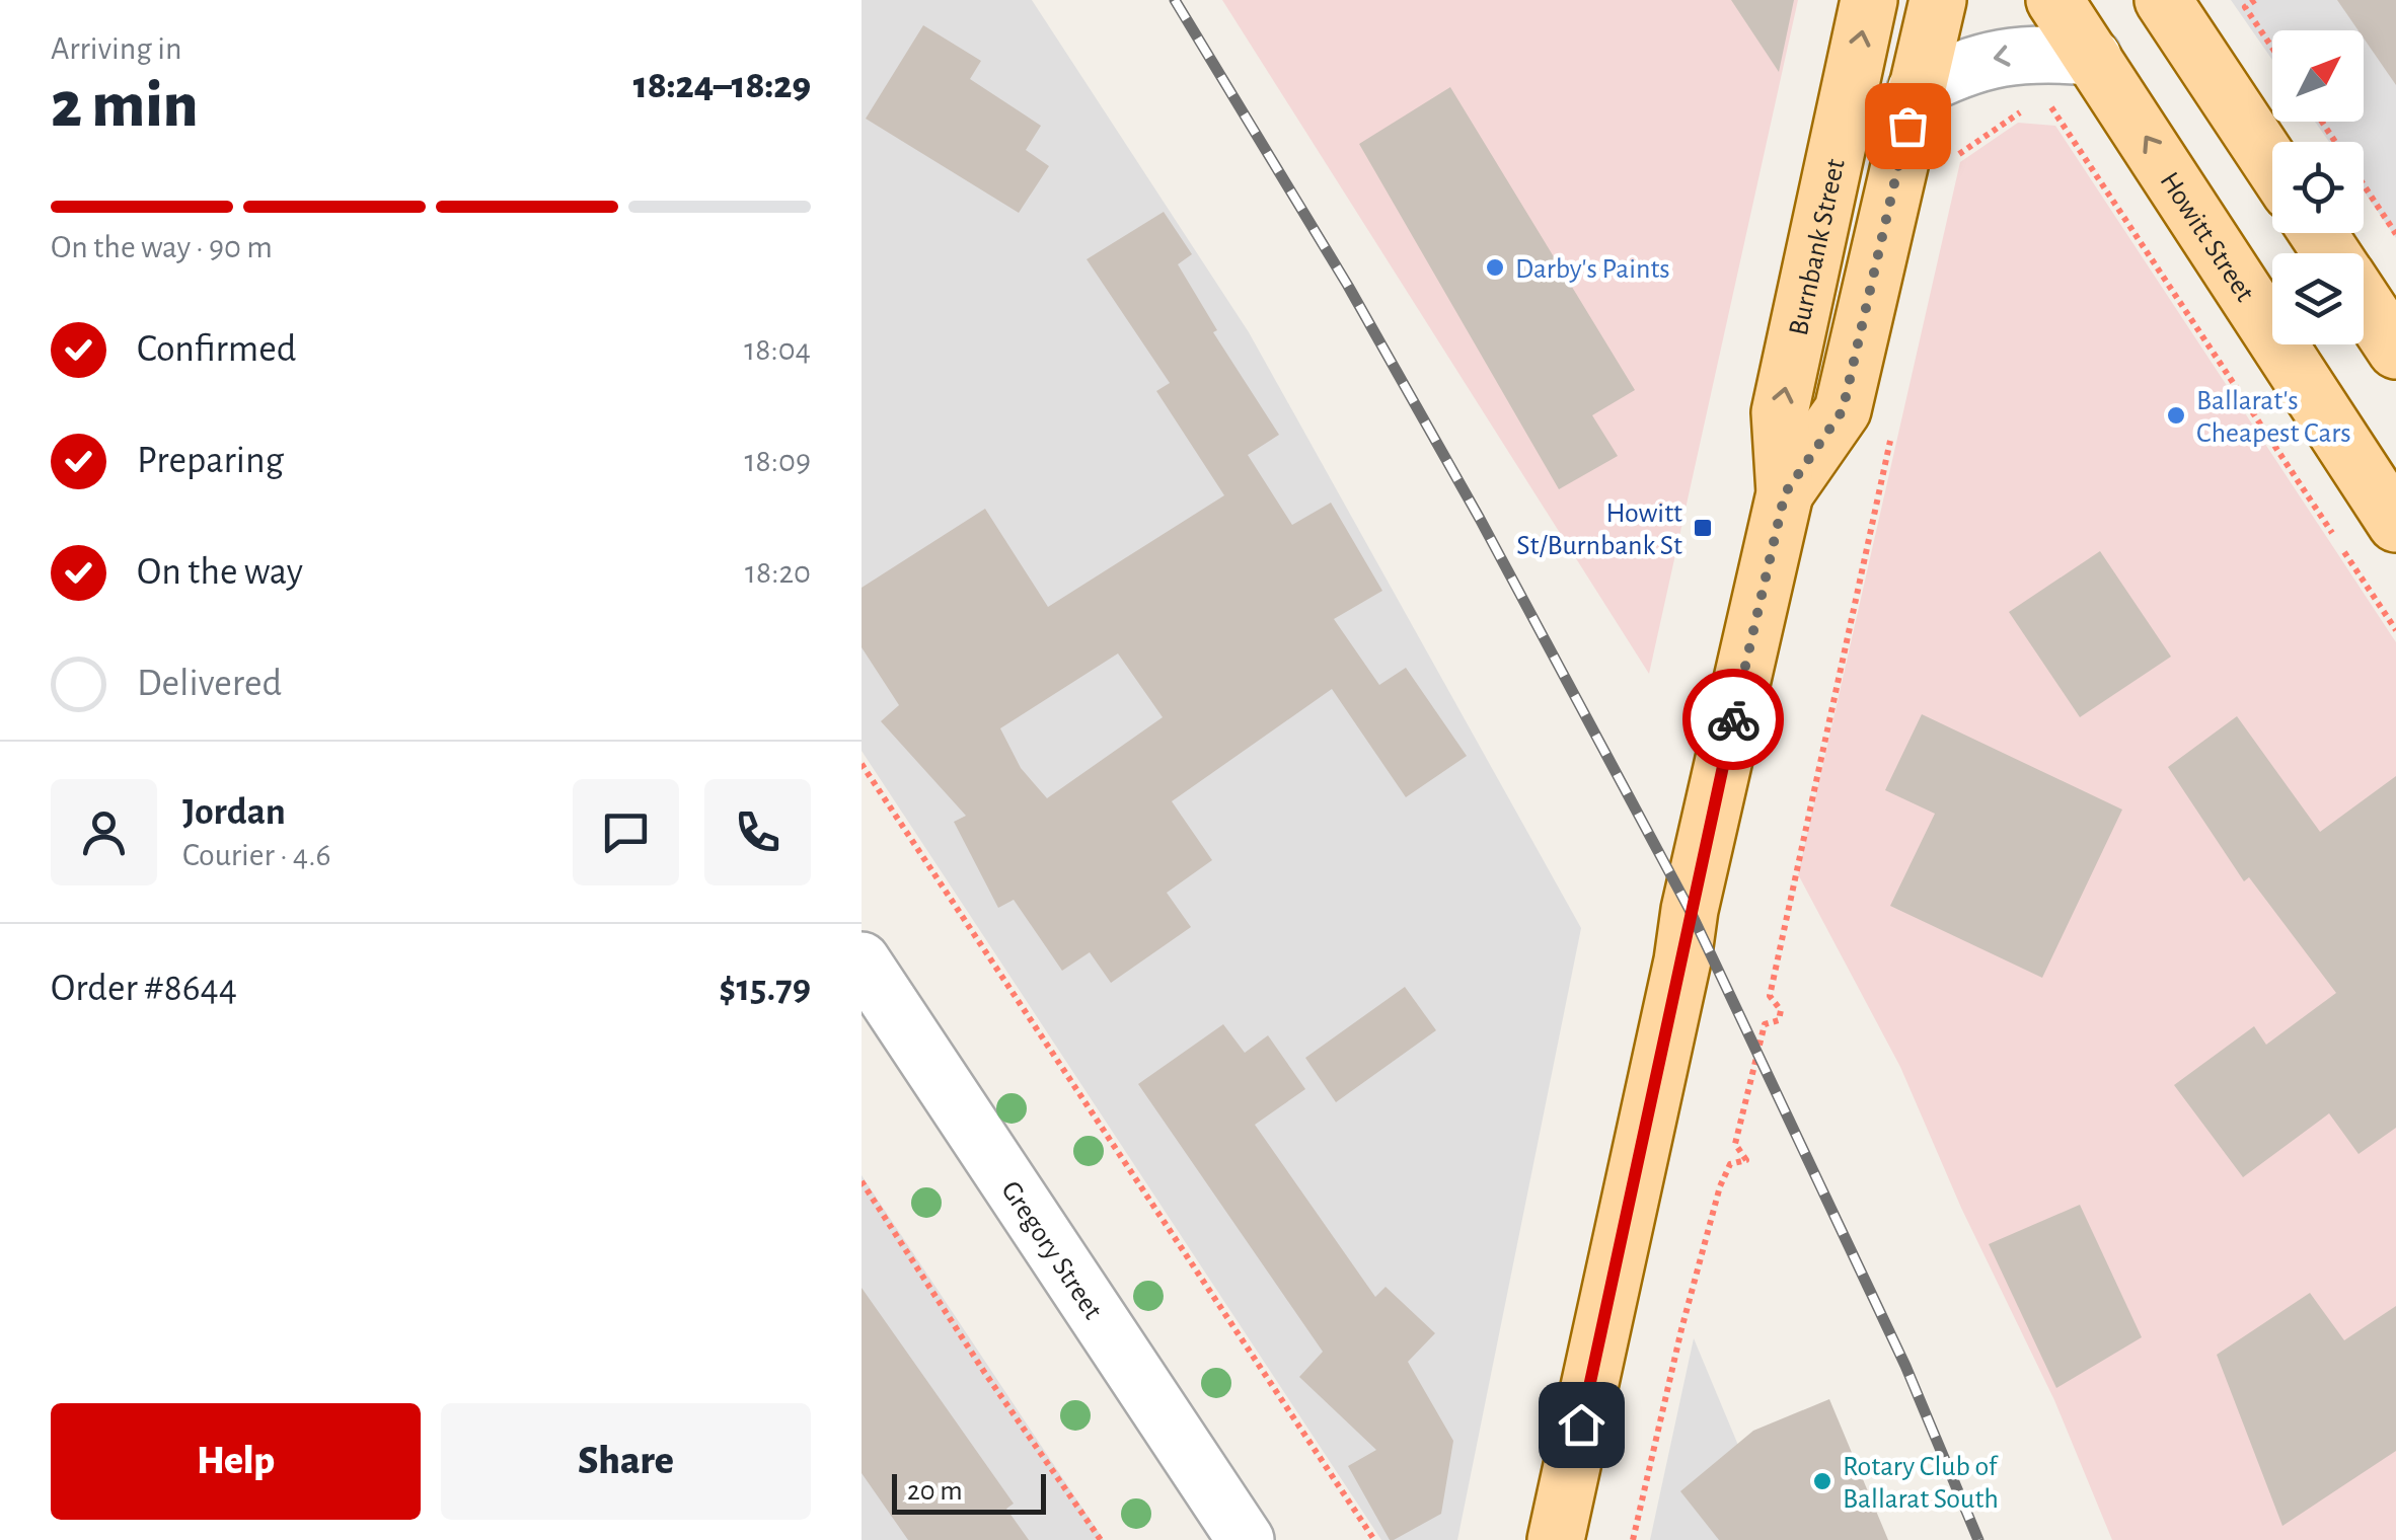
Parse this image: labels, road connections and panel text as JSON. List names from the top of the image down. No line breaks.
{"streets":{"main road":["Howitt Street","Burnbank Street"],"street":["Gregory Street"]},"places":{"other":["Darby's Paints","Ballarat's Cheapest Cars","Rotary Club of Ballarat South"],"transit":["Howitt St/Burnbank St"]},"scale_bar":"20 m","north":"top right","page":{"heading":["2 min","Arriving in","18:24–18:29"],"panel":["Jordan","Courier · 4.6","Order #8644","$15.79"],"bar":"On the way · 90 m","list":[["Confirmed","18:04"],["Preparing","18:09"],["On the way","18:20"],"Delivered"],"buttons":["Help","Share"],"scale":"20 m"}}
